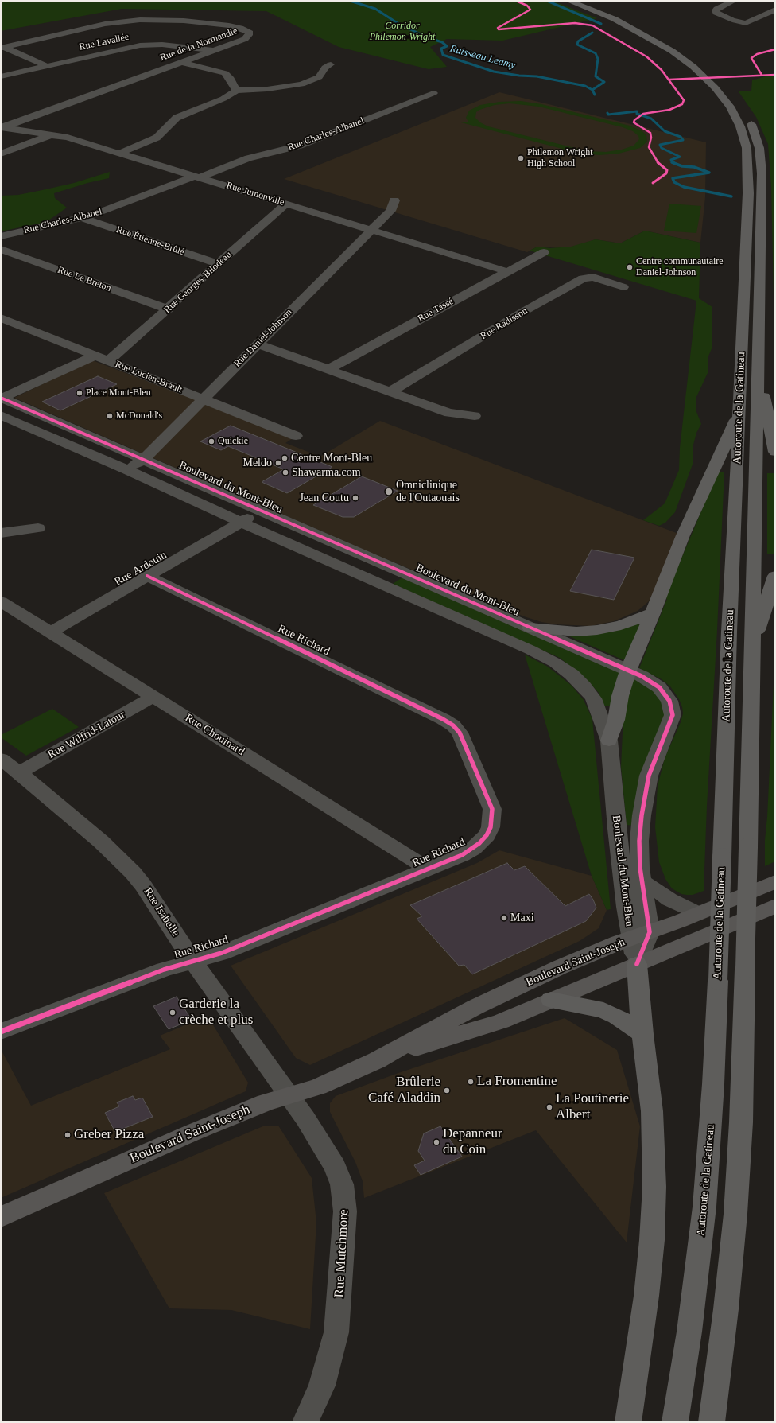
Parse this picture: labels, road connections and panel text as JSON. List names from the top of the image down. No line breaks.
{"streets":{"highway":["Autoroute de la Gatineau"],"main road":["Boulevard Saint-Joseph"],"street":["Rue Lavallée","Rue de la Normandie","Rue Charles-Albanel","Rue Jumonville","Rue Étienne-Brûlé","Rue Le Breton","Rue Georges-Bilodeau","Rue Tassé","Rue Radisson","Rue Daniel-Johnson","Rue Lucien-Brault","Boulevard du Mont-Bleu","Rue Ardouin","Rue Richard","Rue Wilfrid-Latour","Rue Chouinard","Rue Isabelle","Rue Mutchmore"]},"crossings":[["Rue Lavallée","Rue de la Normandie"],["Rue de la Normandie","Rue Jumonville"],["Rue Charles-Albanel","Rue Jumonville"],["Rue Charles-Albanel","Rue Étienne-Brûlé"],["Rue Jumonville","Rue Georges-Bilodeau"],["Rue Jumonville","Rue Tassé"],["Rue Jumonville","Rue Daniel-Johnson"],["Rue Étienne-Brûlé","Rue Georges-Bilodeau"],["Rue Le Breton","Rue Georges-Bilodeau"],["Rue Georges-Bilodeau","Rue Lucien-Brault"],["Rue Daniel-Johnson","Rue Lucien-Brault"],["Rue Daniel-Johnson","Boulevard du Mont-Bleu"],["Boulevard du Mont-Bleu","Rue Ardouin"],["Boulevard du Mont-Bleu","Boulevard Saint-Joseph"],["Rue Ardouin","Rue Richard"],["Rue Ardouin","Rue Chouinard"],["Rue Richard","Rue Chouinard"],["Rue Richard","Rue Isabelle"],["Rue Wilfrid-Latour","Rue Chouinard"],["Rue Wilfrid-Latour","Rue Isabelle"],["Rue Isabelle","Boulevard Saint-Joseph"],["Rue Isabelle","Rue Mutchmore"],["Boulevard Saint-Joseph","Rue Mutchmore"]],"water":["Ruisseau Leamy"],"parks":["Corridor Philemon-Wright"],"places":["Philemon Wright High School","Centre communautaire Daniel-Johnson","Place Mont-Bleu","McDonald's","Quickie","Centre Mont-Bleu","Meldo","Shawarma.com","Omniclinique de l'Outaouais","Jean Coutu","Maxi","Garderie la crèche et plus","La Fromentine","Brûlerie Café Aladdin","La Poutinerie Albert","Greber Pizza","Depanneur du Coin"]}
